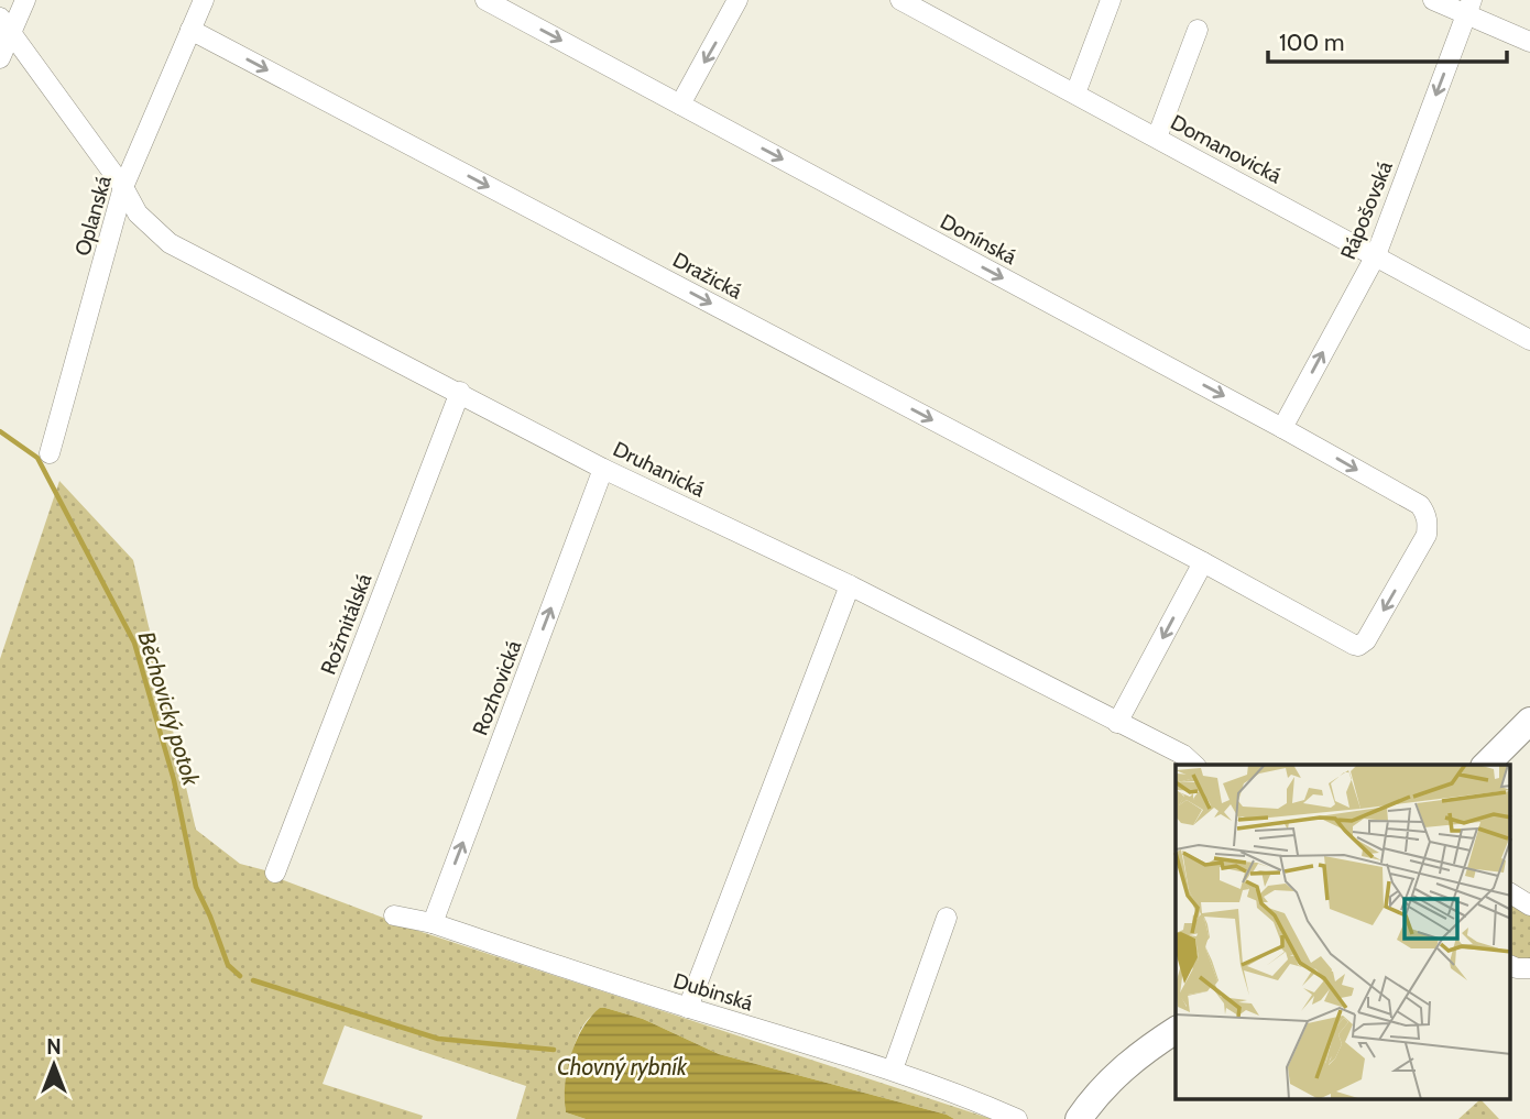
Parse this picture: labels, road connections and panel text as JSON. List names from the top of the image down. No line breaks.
{"streets":{"street":["Domanovická","Rápošovská","Oplanská","Donínská","Dražická","Druhanická","Rožmitálská","Rozhovická","Dubinská"]},"crossings":[["Domanovická","Rápošovská"],["Rápošovská","Donínská"],["Oplanská","Dražická"],["Oplanská","Druhanická"],["Donínská","Dražická"],["Druhanická","Rožmitálská"],["Druhanická","Rozhovická"],["Rozhovická","Dubinská"]],"one_way":["Donínská","Rozhovická"],"water":["Běchovický potok","Chovný rybník"],"scale_bar":"100 m","north":"top"}
